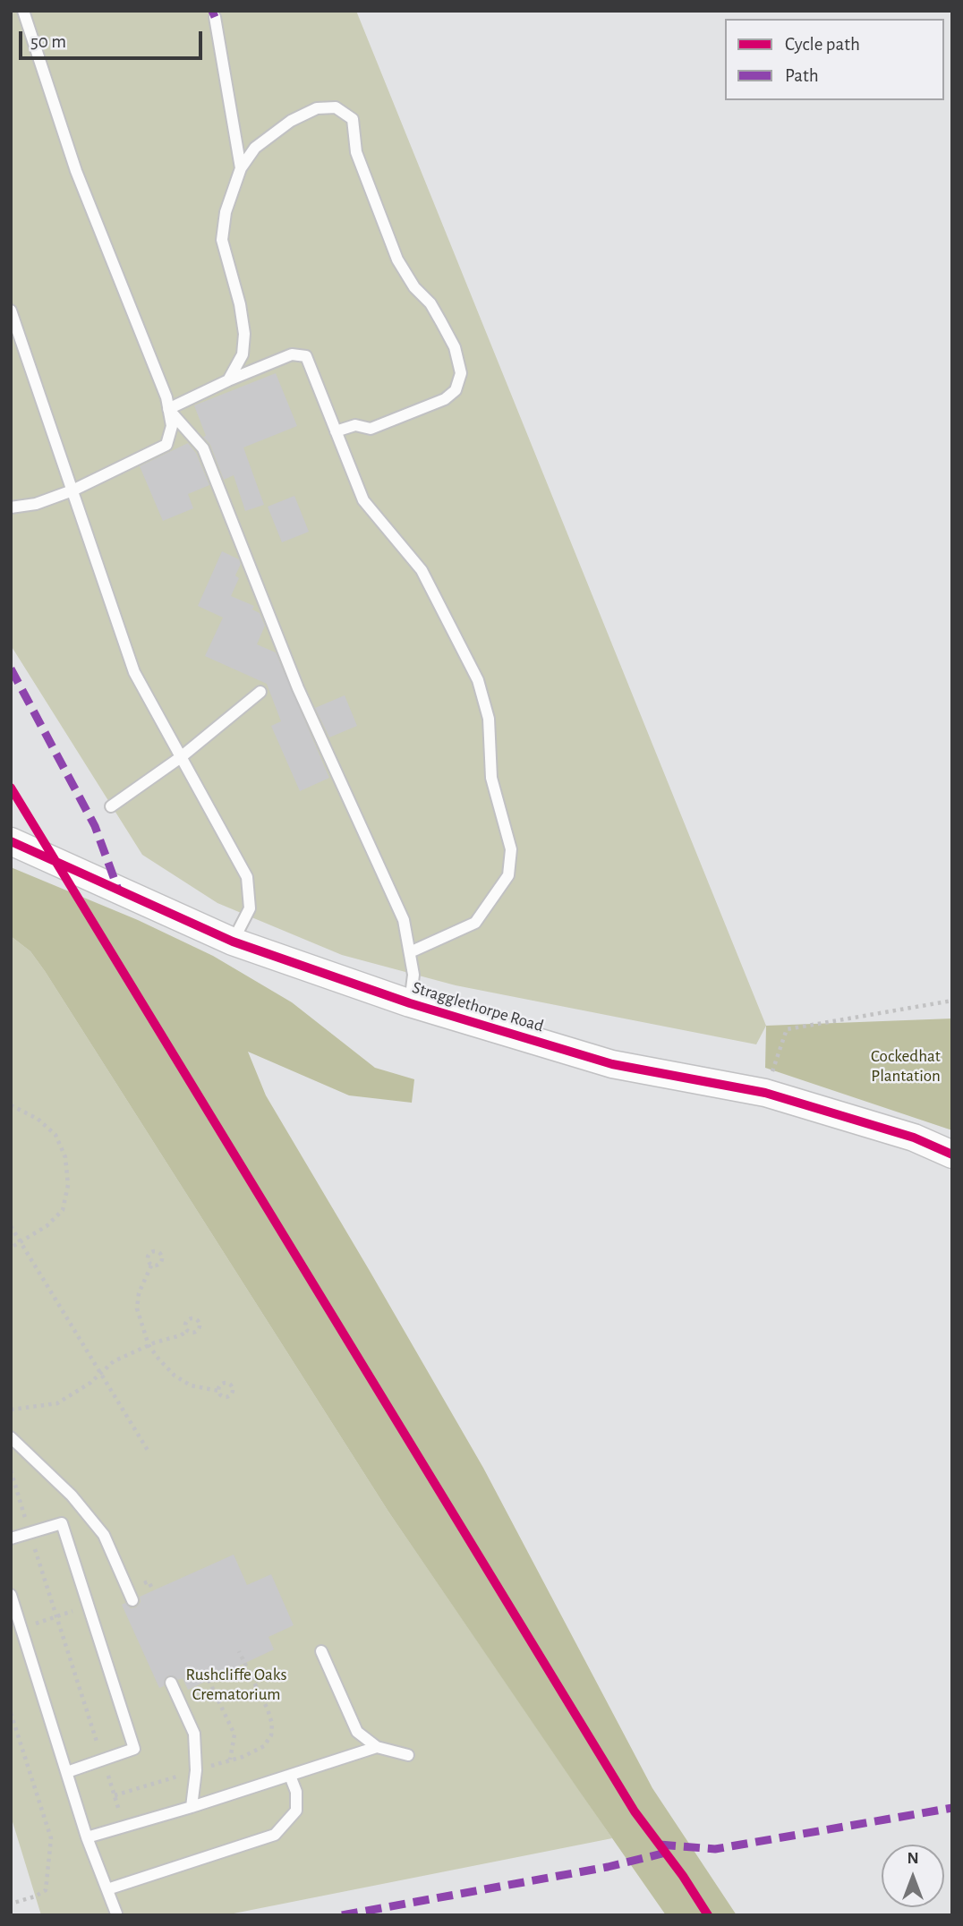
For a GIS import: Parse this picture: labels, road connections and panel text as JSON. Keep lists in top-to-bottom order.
{
  "streets": {
    "street": ["Stragglethorpe Road"]
  },
  "parks": ["Cockedhat Plantation", "Rushcliffe Oaks Crematorium"],
  "legend": ["Cycle path", "Path"],
  "scale_bar": "50 m",
  "north": "top"
}
